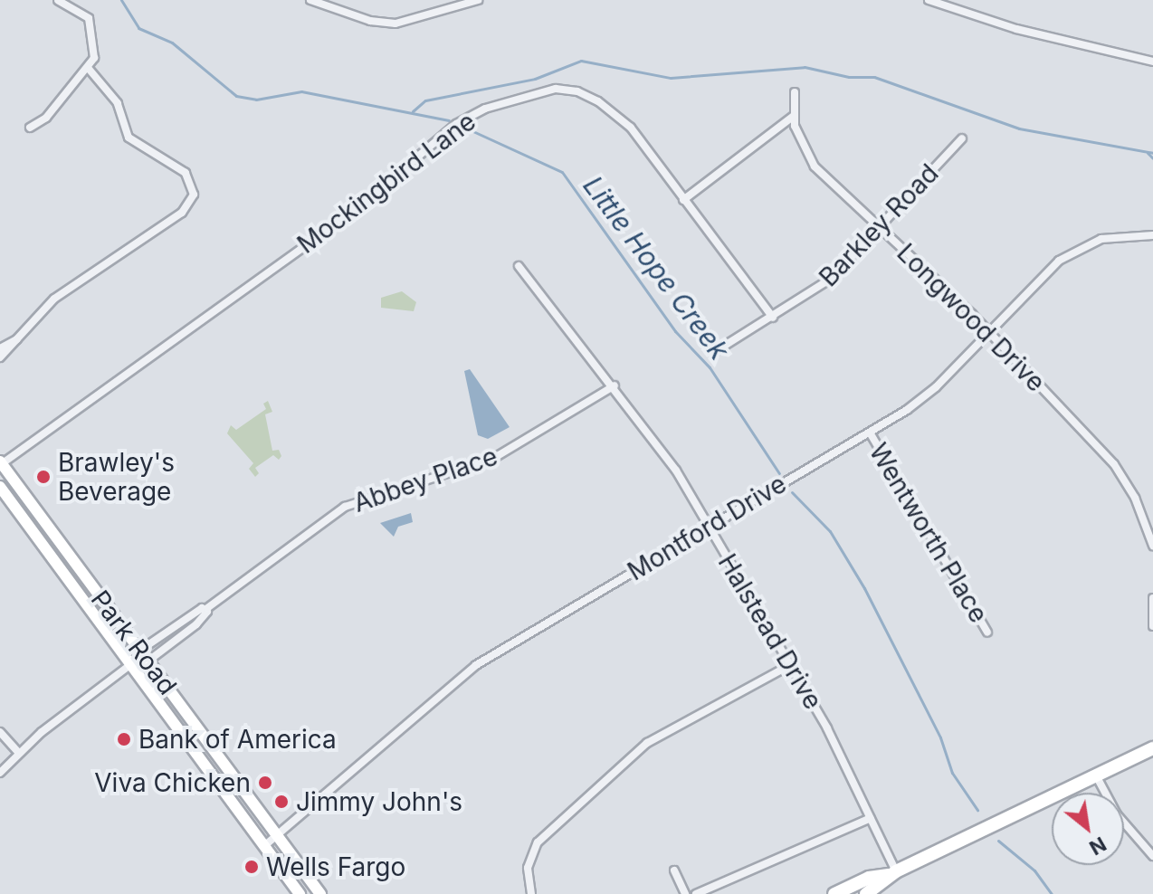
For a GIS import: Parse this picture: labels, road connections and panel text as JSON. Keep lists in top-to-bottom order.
{
  "streets": {
    "main road": ["Park Road"],
    "street": [
      "Mockingbird Lane",
      "Barkley Road",
      "Longwood Drive",
      "Abbey Place",
      "Montford Drive",
      "Wentworth Place",
      "Halstead Drive"
    ]
  },
  "crossings": [
    ["Mockingbird Lane", "Barkley Road"],
    ["Mockingbird Lane", "Park Road"],
    ["Barkley Road", "Longwood Drive"],
    ["Longwood Drive", "Montford Drive"],
    ["Abbey Place", "Halstead Drive"],
    ["Montford Drive", "Wentworth Place"],
    ["Montford Drive", "Halstead Drive"],
    ["Montford Drive", "Park Road"]
  ],
  "water": ["Little Hope Creek"],
  "places": [
    "Brawley's Beverage",
    "Bank of America",
    "Viva Chicken",
    "Jimmy John's",
    "Wells Fargo"
  ],
  "north": "bottom right"
}
